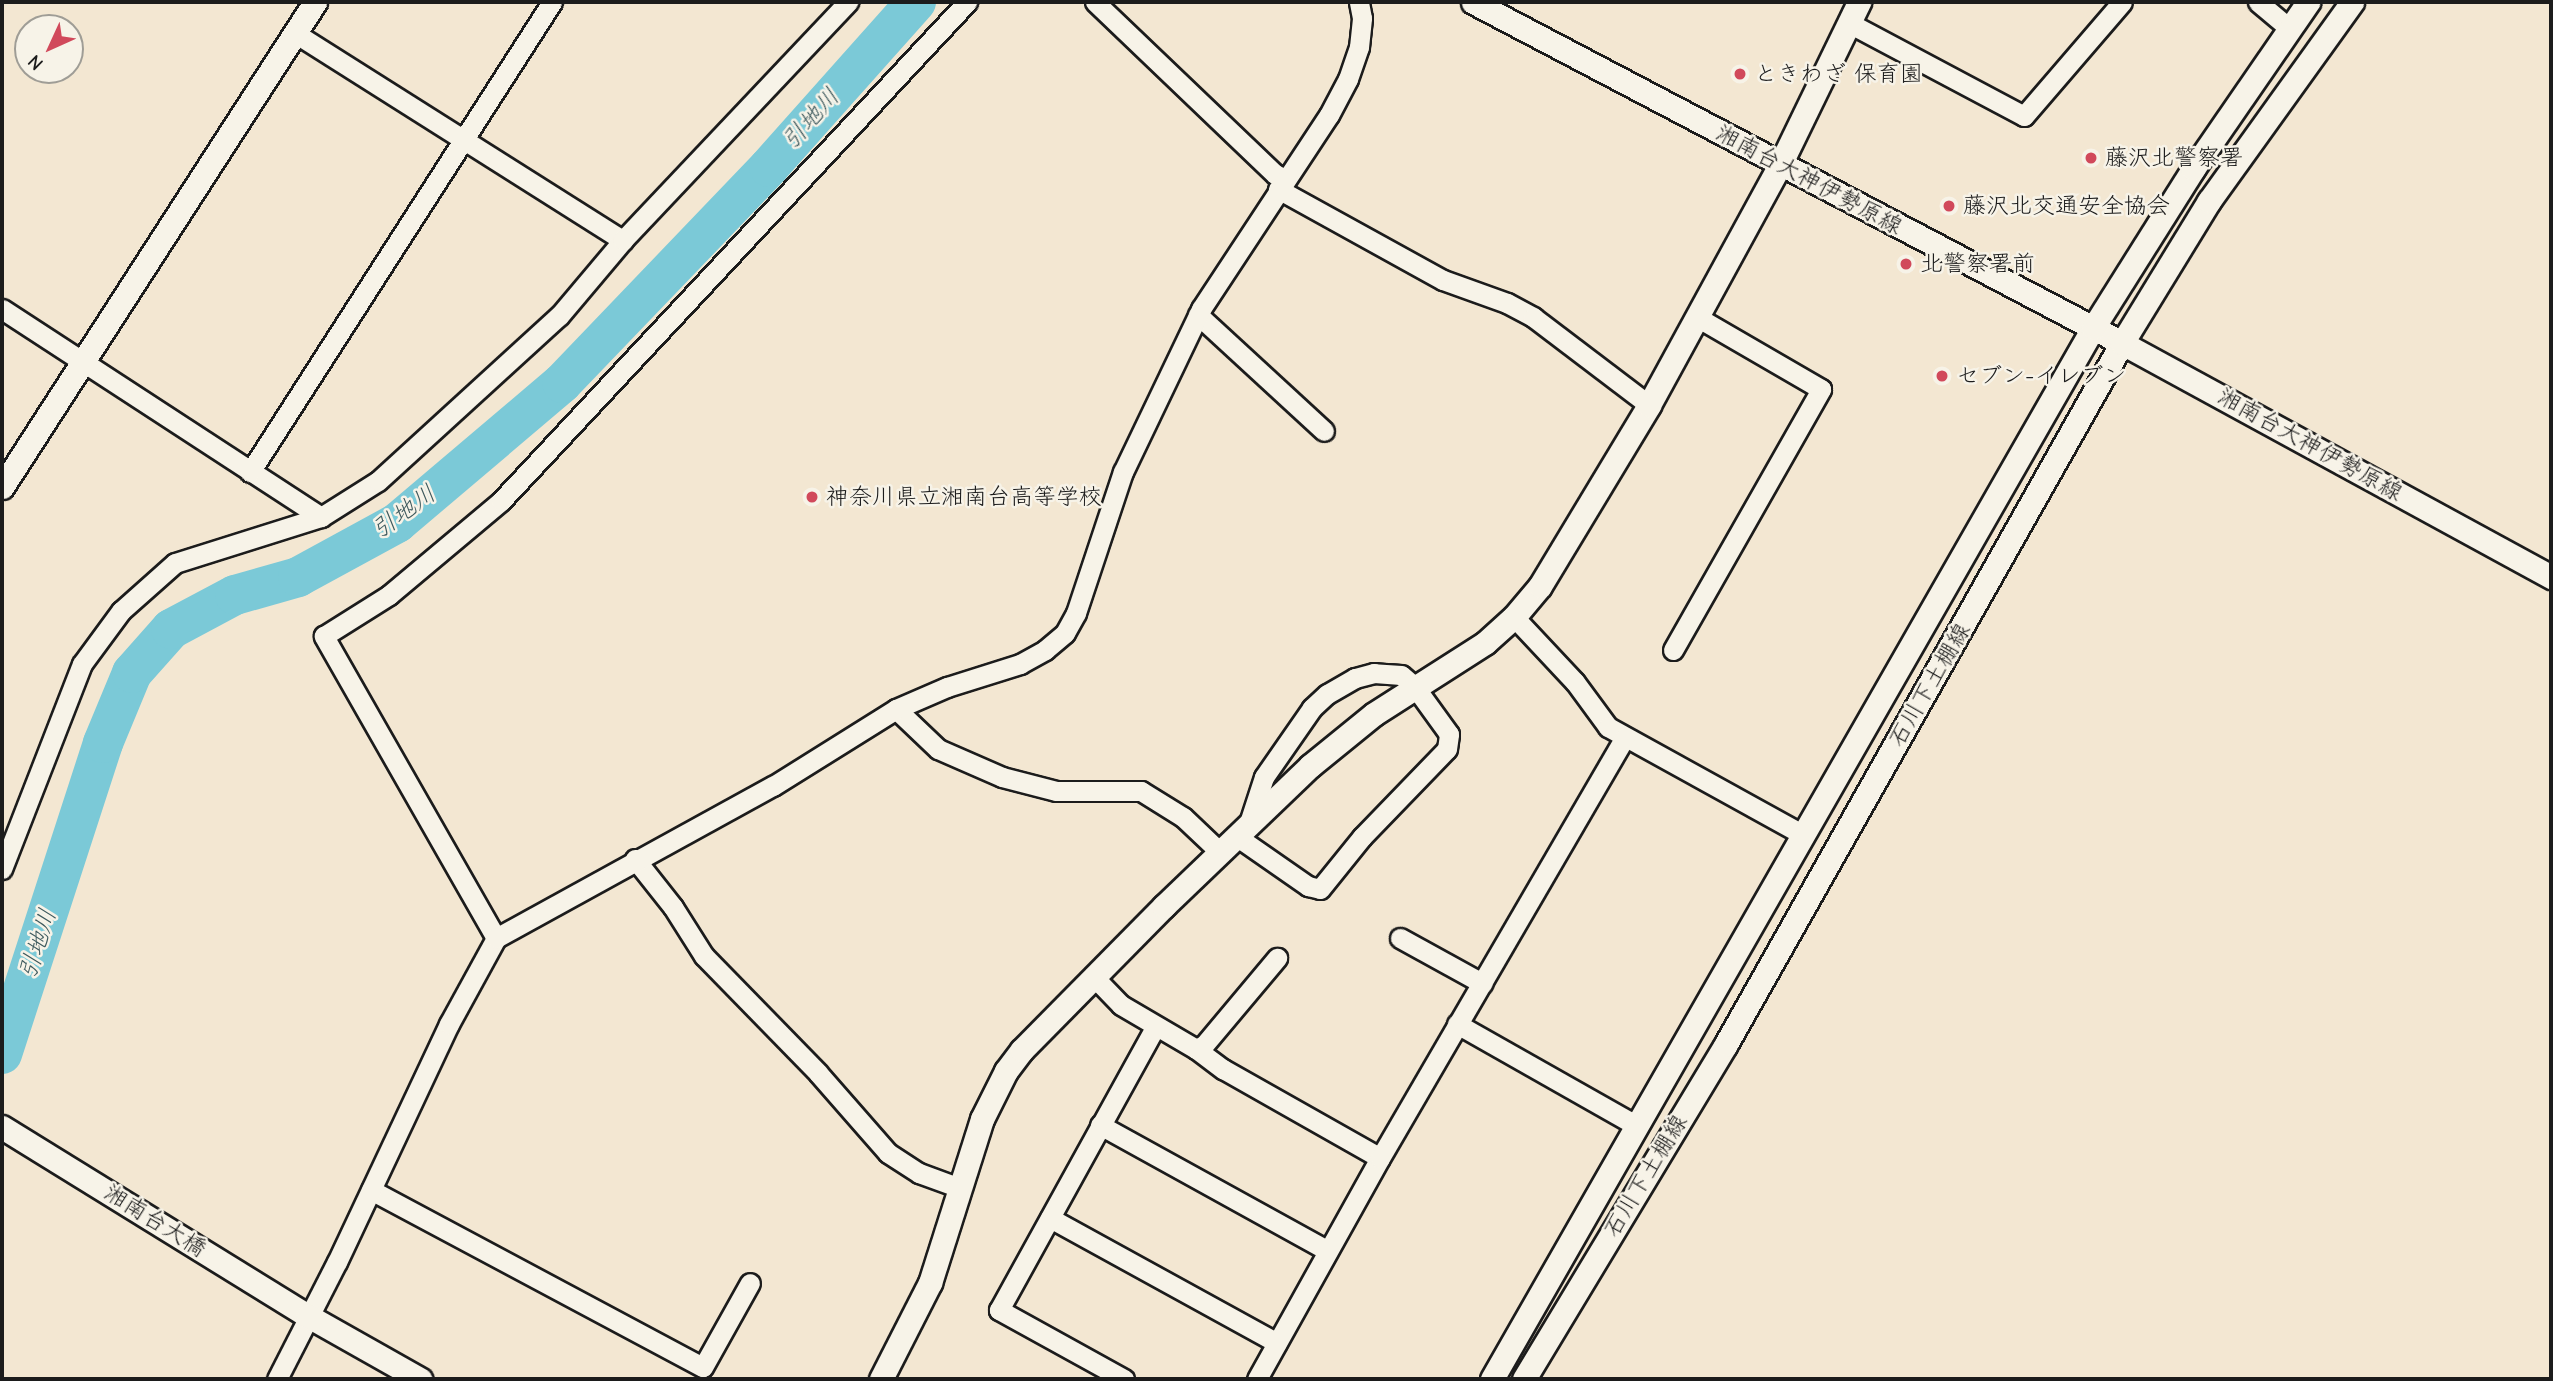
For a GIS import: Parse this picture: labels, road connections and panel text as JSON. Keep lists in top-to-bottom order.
{
  "streets": {
    "street": ["湘南台大神伊勢原線", "石川下土棚線", "湘南台大橋"]
  },
  "crossings": [
    ["湘南台大神伊勢原線", "石川下土棚線"]
  ],
  "water": ["引地川"],
  "places": [
    "ときわざ 保育園",
    "藤沢北警察署",
    "藤沢北交通安全協会",
    "北警察署前",
    "セブン-イレブン",
    "神奈川県立湘南台高等学校"
  ],
  "north": "bottom left"
}
